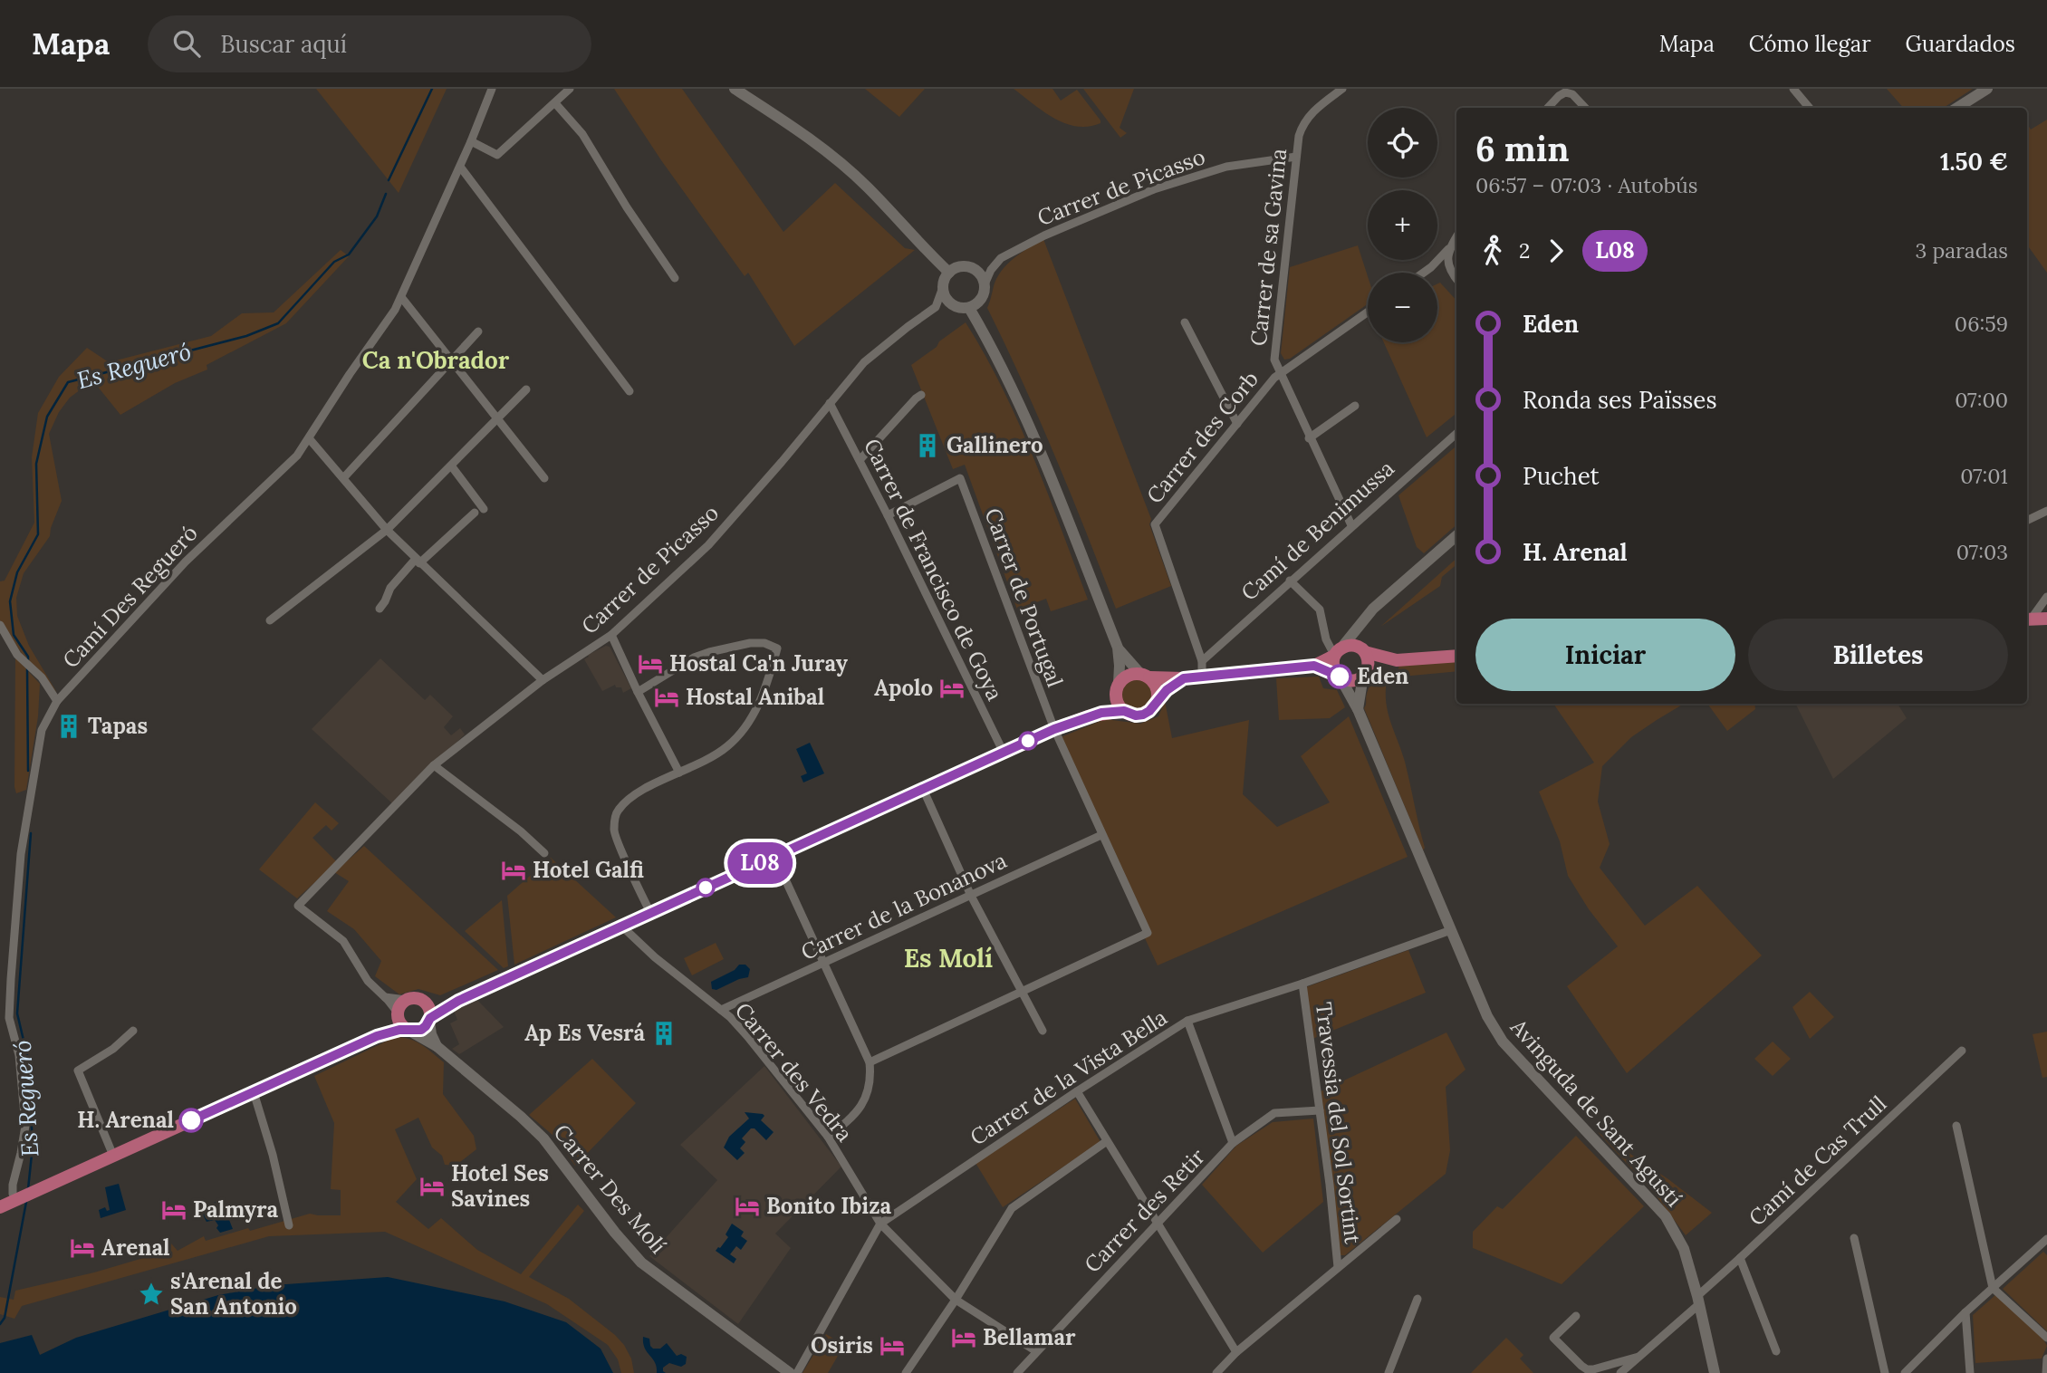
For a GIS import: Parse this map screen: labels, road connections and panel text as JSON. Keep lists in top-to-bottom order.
{
  "streets": {
    "street": [
      "Carrer de Picasso",
      "Carrer de sa Gavina",
      "Carrer des Corb",
      "Camí de Benimussa",
      "Carrer de Francisco de Goya",
      "Camí Des Regueró",
      "Carrer de Portugal",
      "Carrer de la Bonanova",
      "Carrer des Vedra",
      "Carrer de la Vista Bella",
      "Avinguda de Sant Agustí",
      "Travessia del Sol Sortint",
      "Camí de Cas Trull",
      "Carrer Des Molí",
      "Carrer des Retir"
    ]
  },
  "crossings": [
    ["Carrer de Picasso", "Carrer de sa Gavina"],
    ["Carrer de Picasso", "Carrer de Francisco de Goya"],
    ["Carrer de sa Gavina", "Carrer des Corb"],
    ["Carrer de sa Gavina", "Camí de Benimussa"],
    ["Carrer des Corb", "Camí de Benimussa"],
    ["Carrer de Francisco de Goya", "Carrer de Portugal"],
    ["Carrer de Portugal", "Carrer de la Bonanova"],
    ["Carrer de la Bonanova", "Carrer des Vedra"],
    ["Carrer des Vedra", "Carrer de la Vista Bella"],
    ["Carrer des Vedra", "Carrer des Retir"],
    ["Carrer de la Vista Bella", "Avinguda de Sant Agustí"],
    ["Carrer de la Vista Bella", "Travessia del Sol Sortint"],
    ["Avinguda de Sant Agustí", "Camí de Cas Trull"],
    ["Travessia del Sol Sortint", "Carrer des Retir"]
  ],
  "districts": ["Ca n'Obrador", "Es Molí"],
  "water": ["Es Regueró"],
  "places": {
    "building": ["Gallinero", "Tapas", "Ap Es Vesrá"],
    "hotel": [
      "Hostal Ca'n Juray",
      "Apolo",
      "Hostal Anibal",
      "Hotel Galfi",
      "Hotel Ses Savines",
      "Bonito Ibiza",
      "Palmyra",
      "Arenal",
      "Bellamar",
      "Osiris"
    ],
    "other": ["Eden", "H. Arenal"],
    "place": ["s'Arenal de San Antonio"]
  },
  "lines": ["bus line L08"],
  "page": {
    "header": "Mapa",
    "search": "Buscar aquí",
    "nav": ["Mapa", "Cómo llegar", "Guardados"],
    "on_map": "L08",
    "map_buttons": ["+", "−"],
    "heading": ["6 min", "06:57 – 07:03 · Autobús", "1.50 €"],
    "legs": ["2", "L08", "3 paradas"],
    "list": [
      {
        "name": "Eden",
        "value": "06:59"
      },
      {
        "name": "Ronda ses Païsses",
        "value": "07:00"
      },
      {
        "name": "Puchet",
        "value": "07:01"
      },
      {
        "name": "H. Arenal",
        "value": "07:03"
      }
    ],
    "buttons": ["Iniciar", "Billetes"]
  }
}
